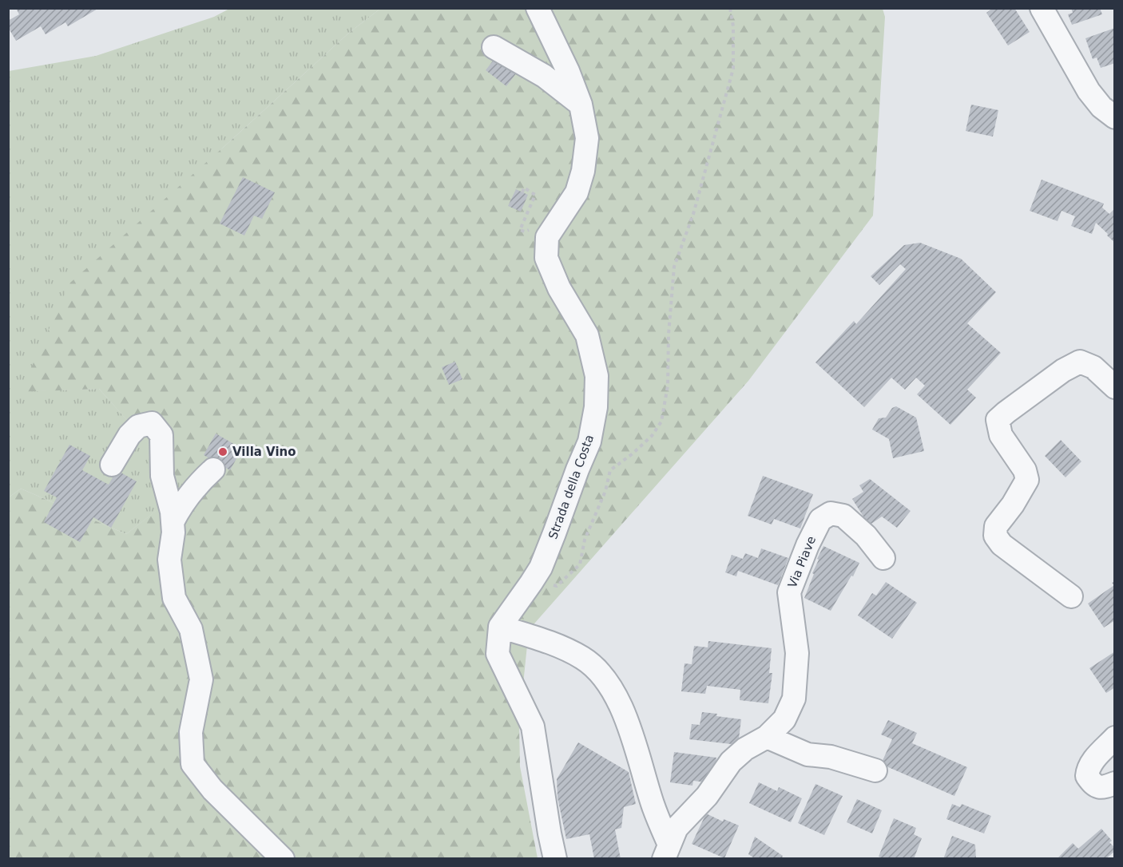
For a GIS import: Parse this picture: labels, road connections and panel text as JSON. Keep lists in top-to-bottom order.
{
  "streets": {
    "street": ["Strada della Costa", "Via Piave"]
  },
  "places": ["Villa Vino"]
}
